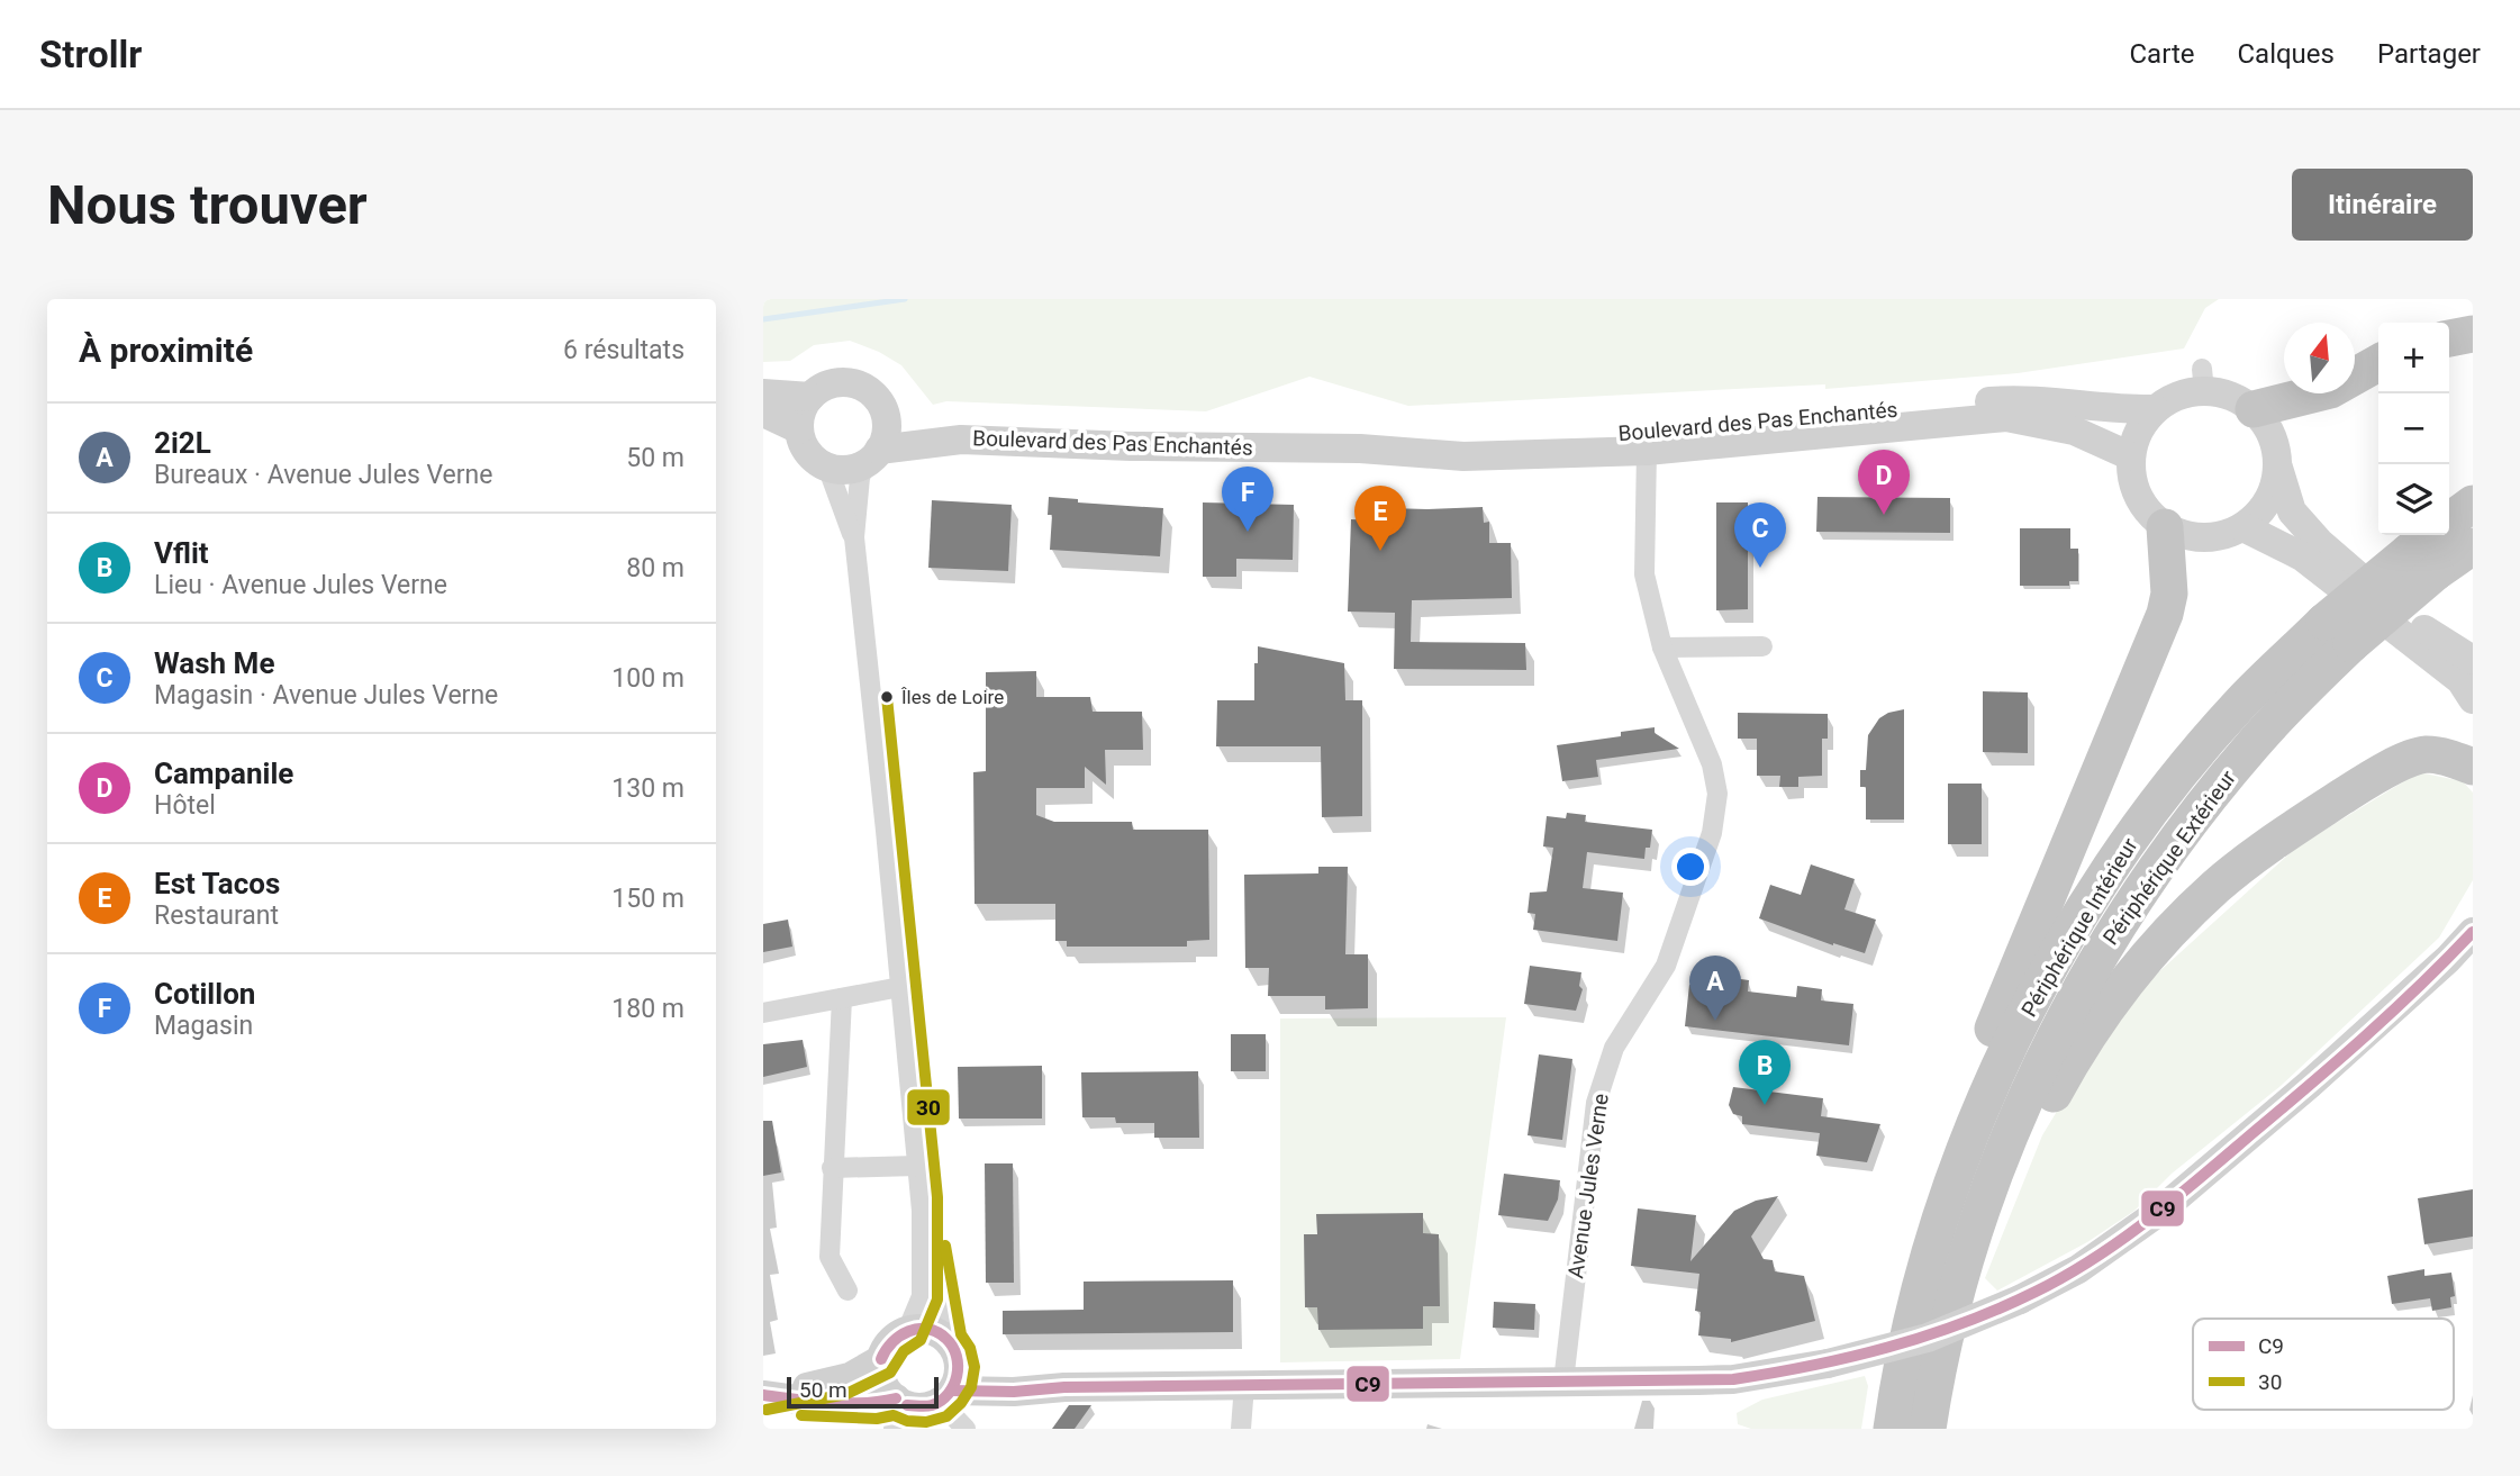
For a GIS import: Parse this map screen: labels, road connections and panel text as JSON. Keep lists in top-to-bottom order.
{
  "streets": {
    "highway": ["Périphérique Extérieur", "Périphérique Intérieur"],
    "main road": ["Boulevard des Pas Enchantés"],
    "street": ["Avenue Jules Verne"]
  },
  "crossings": [
    ["Boulevard des Pas Enchantés", "Avenue Jules Verne"],
    ["Périphérique Extérieur", "Périphérique Intérieur"]
  ],
  "places": ["Îles de Loire"],
  "lines": ["transit line 30", "transit line C9"],
  "legend": ["C9", "30"],
  "scale_bar": "50 m",
  "north": "top",
  "page": {
    "header": "Strollr",
    "nav": ["Carte", "Calques", "Partager"],
    "buttons": "Itinéraire",
    "title": "Nous trouver",
    "heading": ["À proximité", "6 résultats"],
    "map_buttons": ["+", "−"],
    "list": [
      {
        "mark": "A",
        "name": "2i2L",
        "note": "Bureaux · Avenue Jules Verne",
        "value": "50 m"
      },
      {
        "mark": "B",
        "name": "Vflit",
        "note": "Lieu · Avenue Jules Verne",
        "value": "80 m"
      },
      {
        "mark": "C",
        "name": "Wash Me",
        "note": "Magasin · Avenue Jules Verne",
        "value": "100 m"
      },
      {
        "mark": "D",
        "name": "Campanile",
        "note": "Hôtel",
        "value": "130 m"
      },
      {
        "mark": "E",
        "name": "Est Tacos",
        "note": "Restaurant",
        "value": "150 m"
      },
      {
        "mark": "F",
        "name": "Cotillon",
        "note": "Magasin",
        "value": "180 m"
      }
    ],
    "pins": [
      "D",
      "F",
      "E",
      "C",
      "A",
      "B"
    ],
    "scale": "50 m"
  }
}
